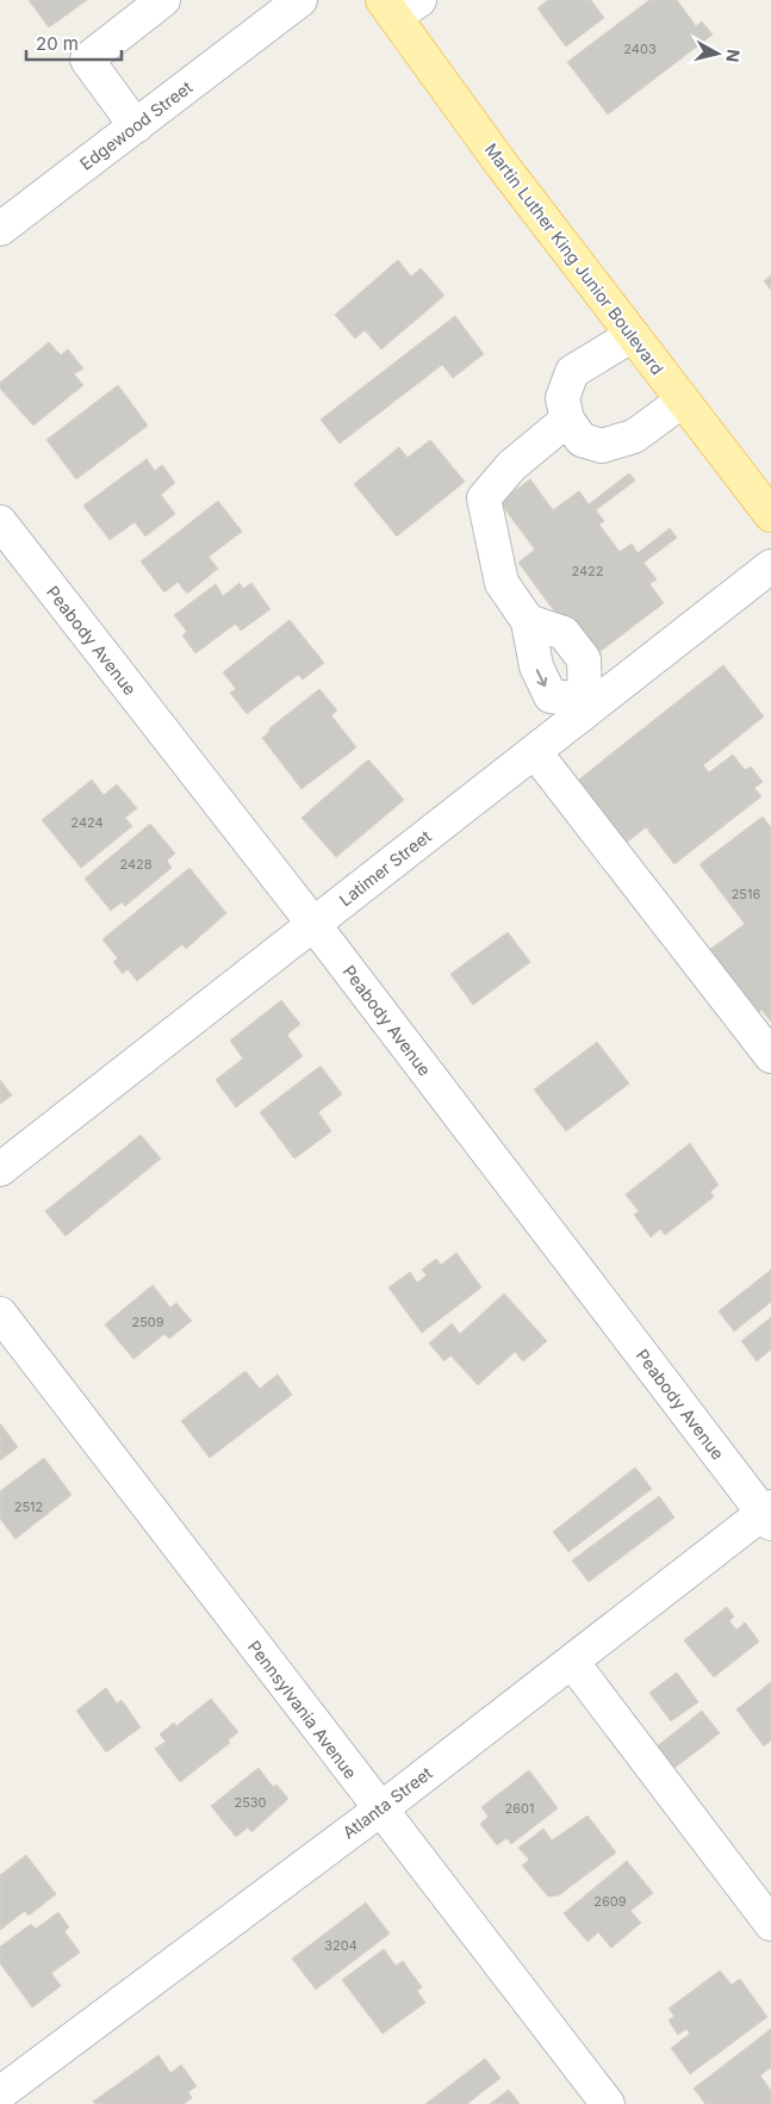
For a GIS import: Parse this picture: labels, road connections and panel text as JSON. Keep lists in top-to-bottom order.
{
  "streets": {
    "main road": ["Martin Luther King Junior Boulevard"],
    "street": [
      "Edgewood Street",
      "Peabody Avenue",
      "Latimer Street",
      "Pennsylvania Avenue",
      "Atlanta Street"
    ]
  },
  "crossings": [
    ["Peabody Avenue", "Latimer Street"],
    ["Peabody Avenue", "Atlanta Street"],
    ["Pennsylvania Avenue", "Atlanta Street"]
  ],
  "house_numbers": [
    "2403",
    "2422",
    "2424",
    "2428",
    "2516",
    "2509",
    "2512",
    "2530",
    "2601",
    "2609",
    "3204"
  ],
  "scale_bar": "20 m",
  "north": "right"
}
